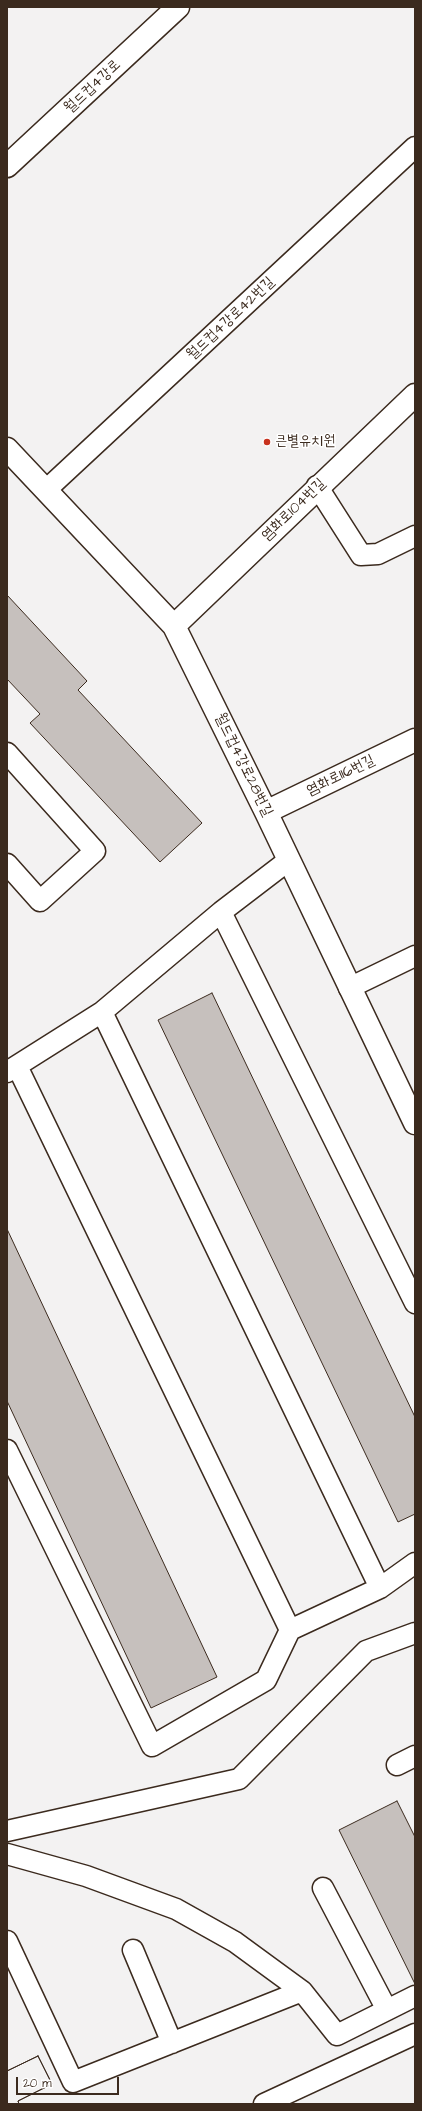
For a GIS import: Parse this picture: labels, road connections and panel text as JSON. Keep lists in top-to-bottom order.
{
  "streets": {
    "street": [
      "월드컵4강로",
      "염화로104번길",
      "월드컵4강로28번길",
      "염화로116번길"
    ],
    "lane": ["월드컵4강로42번길"]
  },
  "crossings": [
    ["월드컵4강로42번길", "월드컵4강로28번길"],
    ["염화로104번길", "월드컵4강로28번길"],
    ["월드컵4강로28번길", "염화로116번길"]
  ],
  "places": ["큰별유치원"],
  "scale_bar": "20 m"
}
